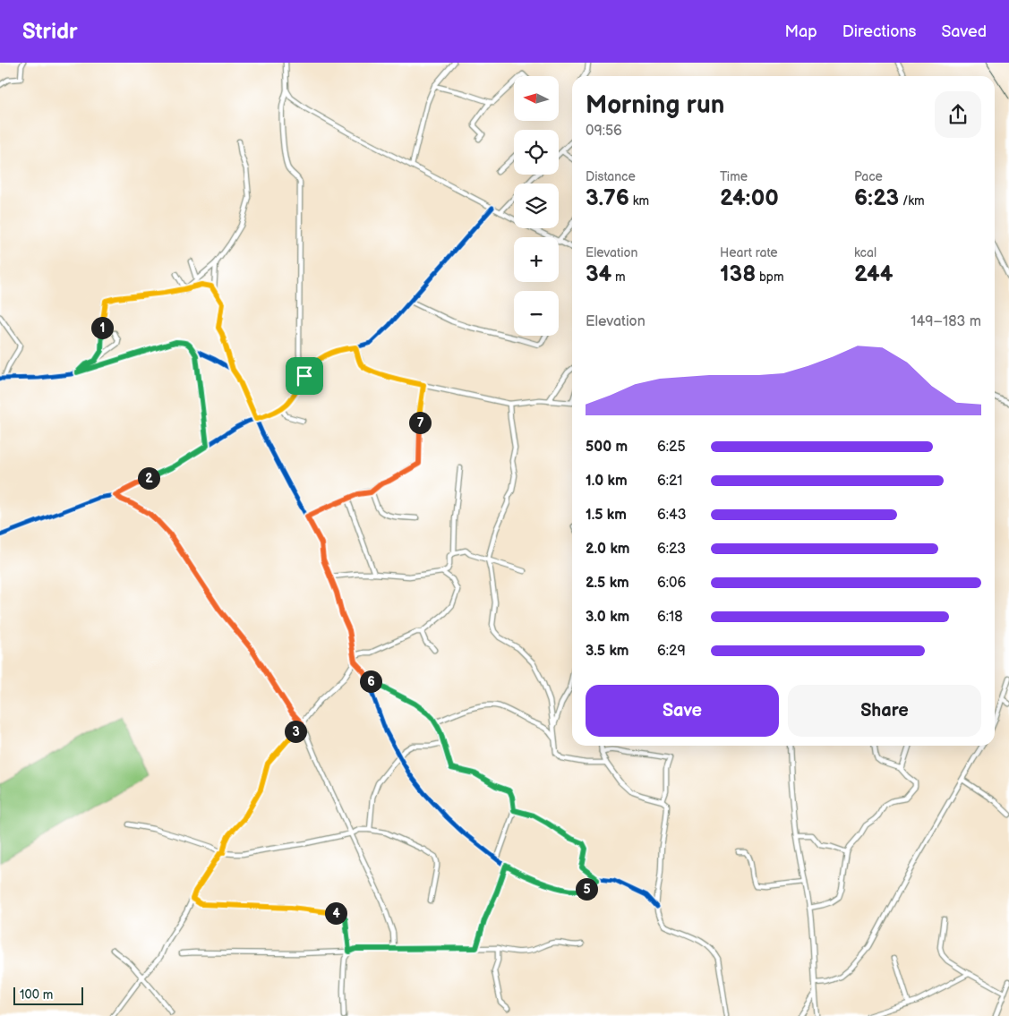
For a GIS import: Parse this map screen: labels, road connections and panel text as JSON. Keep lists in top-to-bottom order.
{
  "scale_bar": "100 m",
  "north": "left",
  "page": {
    "header": "Stridr",
    "nav": ["Map", "Directions", "Saved"],
    "map_buttons": ["+", "−"],
    "heading": ["Morning run", "09:56"],
    "stats": [
      ["Distance", "3.76 km"],
      ["Time", "24:00"],
      ["Pace", "6:23 /km"],
      ["Elevation", "34 m"],
      ["Heart rate", "138 bpm"],
      ["kcal", "244"]
    ],
    "chart": ["Elevation", "149–183 m"],
    "pins": [
      "1",
      "7",
      "2",
      "6",
      "3",
      "5",
      "4"
    ],
    "list": [
      {
        "name": "500 m",
        "note": "6:25"
      },
      {
        "name": "1.0 km",
        "note": "6:21"
      },
      {
        "name": "1.5 km",
        "note": "6:43"
      },
      {
        "name": "2.0 km",
        "note": "6:23"
      },
      {
        "name": "2.5 km",
        "note": "6:06"
      },
      {
        "name": "3.0 km",
        "note": "6:18"
      },
      {
        "name": "3.5 km",
        "note": "6:29"
      }
    ],
    "buttons": ["Save", "Share"],
    "scale": "100 m"
  }
}
